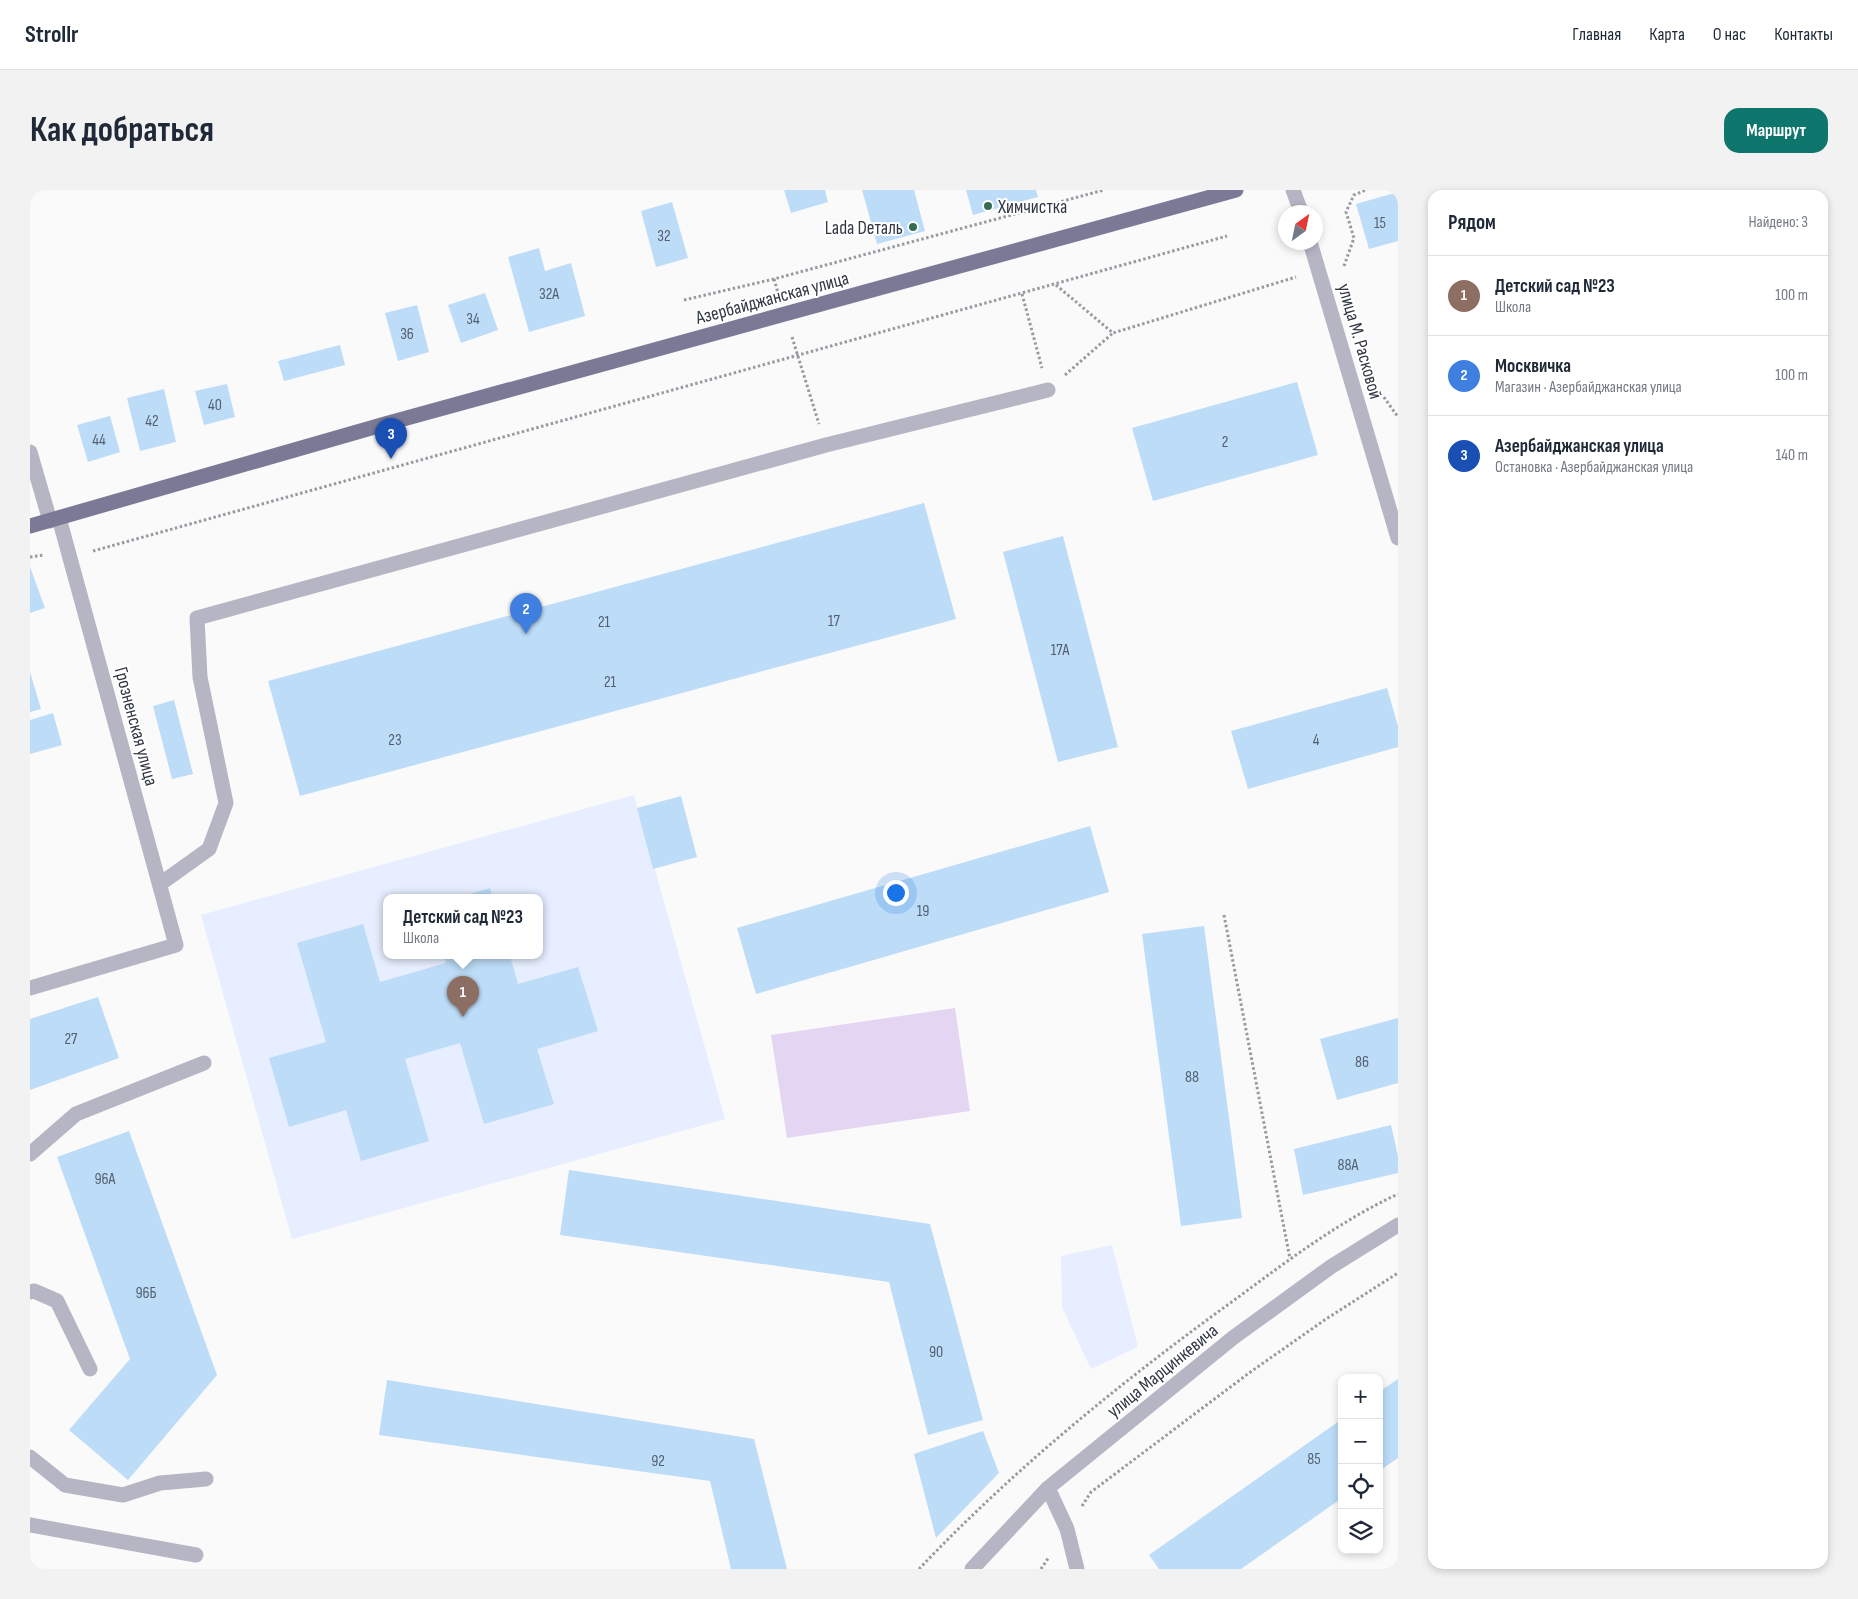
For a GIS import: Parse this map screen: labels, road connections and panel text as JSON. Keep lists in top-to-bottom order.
{
  "streets": {
    "main road": ["Азербайджанская улица"],
    "street": ["улица М. Расковой", "Грозненская улица", "улица Марцинкевича"]
  },
  "crossings": [
    ["Азербайджанская улица", "Грозненская улица"]
  ],
  "places": ["Химчистка", "Lada Dеталь"],
  "house_numbers": [
    "15",
    "32",
    "32А",
    "34",
    "36",
    "40",
    "42",
    "44",
    "2",
    "17",
    "21",
    "17А",
    "21",
    "23",
    "4",
    "19",
    "27",
    "86",
    "88",
    "88А",
    "96А",
    "96Б",
    "90",
    "85",
    "92"
  ],
  "north": "top right",
  "page": {
    "header": "Strollr",
    "nav": [
      "Главная",
      "Карта",
      "О нас",
      "Контакты"
    ],
    "buttons": "Маршрут",
    "title": "Как добраться",
    "heading": ["Рядом", "Найдено: 3"],
    "list": [
      {
        "mark": "1",
        "name": "Детский сад №23",
        "note": "Школа",
        "value": "100 m"
      },
      {
        "mark": "2",
        "name": "Москвичка",
        "note": "Магазин · Азербайджанская улица",
        "value": "100 m"
      },
      {
        "mark": "3",
        "name": "Азербайджанская улица",
        "note": "Остановка · Азербайджанская улица",
        "value": "140 m"
      }
    ],
    "pins": ["3", "2", "1"],
    "popup": ["Детский сад №23", "Школа"],
    "map_buttons": ["+", "−"]
  }
}
